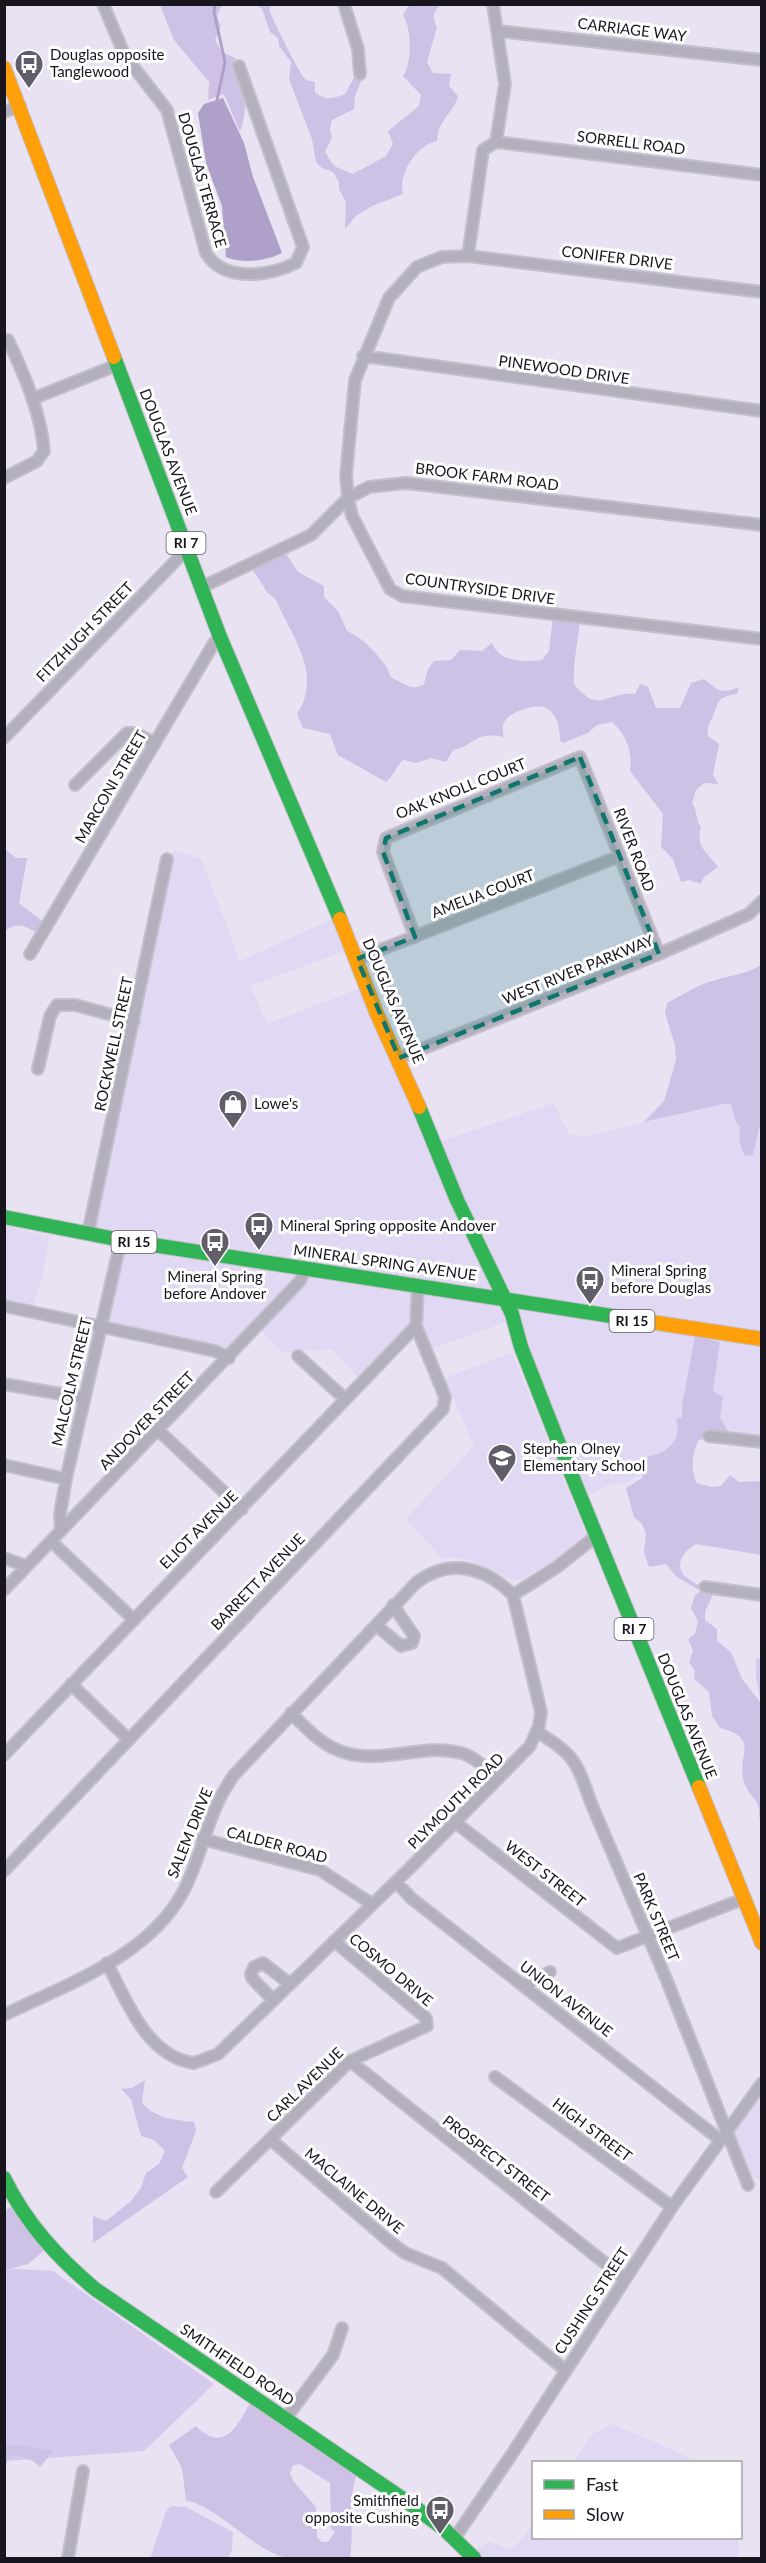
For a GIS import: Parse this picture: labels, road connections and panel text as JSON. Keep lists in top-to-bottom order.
{
  "streets": {
    "main road": [
      "DOUGLAS AVENUE",
      "RI 7",
      "RI 15",
      "MINERAL SPRING AVENUE",
      "SMITHFIELD ROAD"
    ],
    "street": [
      "CARRIAGE WAY",
      "SORRELL ROAD",
      "DOUGLAS TERRACE",
      "CONIFER DRIVE",
      "PINEWOOD DRIVE",
      "BROOK FARM ROAD",
      "COUNTRYSIDE DRIVE",
      "FITZHUGH STREET",
      "MARCONI STREET",
      "OAK KNOLL COURT",
      "RIVER ROAD",
      "AMELIA COURT",
      "WEST RIVER PARKWAY",
      "ROCKWELL STREET",
      "MALCOLM STREET",
      "ANDOVER STREET",
      "ELIOT AVENUE",
      "BARRETT AVENUE",
      "PLYMOUTH ROAD",
      "SALEM DRIVE",
      "CALDER ROAD",
      "WEST STREET",
      "PARK STREET",
      "COSMO DRIVE",
      "UNION AVENUE",
      "CARL AVENUE",
      "HIGH STREET",
      "PROSPECT STREET",
      "MACLAINE DRIVE",
      "CUSHING STREET"
    ]
  },
  "crossings": [
    ["CONIFER DRIVE", "COUNTRYSIDE DRIVE"],
    ["PINEWOOD DRIVE", "COUNTRYSIDE DRIVE"],
    ["DOUGLAS AVENUE", "BROOK FARM ROAD"],
    ["DOUGLAS AVENUE", "FITZHUGH STREET"],
    ["DOUGLAS AVENUE", "MARCONI STREET"],
    ["DOUGLAS AVENUE", "AMELIA COURT"],
    ["DOUGLAS AVENUE", "WEST RIVER PARKWAY"],
    ["DOUGLAS AVENUE", "MINERAL SPRING AVENUE"],
    ["BROOK FARM ROAD", "COUNTRYSIDE DRIVE"],
    ["OAK KNOLL COURT", "RIVER ROAD"],
    ["OAK KNOLL COURT", "AMELIA COURT"],
    ["RIVER ROAD", "AMELIA COURT"],
    ["RIVER ROAD", "WEST RIVER PARKWAY"],
    ["ROCKWELL STREET", "MINERAL SPRING AVENUE"],
    ["MINERAL SPRING AVENUE", "MALCOLM STREET"],
    ["MINERAL SPRING AVENUE", "ANDOVER STREET"],
    ["MINERAL SPRING AVENUE", "BARRETT AVENUE"],
    ["MALCOLM STREET", "ANDOVER STREET"],
    ["ELIOT AVENUE", "BARRETT AVENUE"],
    ["PLYMOUTH ROAD", "SALEM DRIVE"],
    ["PLYMOUTH ROAD", "CALDER ROAD"],
    ["PLYMOUTH ROAD", "WEST STREET"],
    ["PLYMOUTH ROAD", "PARK STREET"],
    ["PLYMOUTH ROAD", "COSMO DRIVE"],
    ["PLYMOUTH ROAD", "UNION AVENUE"],
    ["SALEM DRIVE", "CALDER ROAD"],
    ["WEST STREET", "PARK STREET"],
    ["PARK STREET", "CUSHING STREET"],
    ["COSMO DRIVE", "CARL AVENUE"],
    ["UNION AVENUE", "CUSHING STREET"],
    ["CARL AVENUE", "PROSPECT STREET"],
    ["CARL AVENUE", "MACLAINE DRIVE"],
    ["HIGH STREET", "CUSHING STREET"],
    ["PROSPECT STREET", "CUSHING STREET"],
    ["MACLAINE DRIVE", "CUSHING STREET"],
    ["CUSHING STREET", "SMITHFIELD ROAD"]
  ],
  "places": {
    "bus stop": [
      "Douglas opposite Tanglewood",
      "Mineral Spring opposite Andover",
      "Mineral Spring before Andover",
      "Mineral Spring before Douglas",
      "Smithfield opposite Cushing"
    ],
    "shop": ["Lowe's"],
    "school or university": ["Stephen Olney Elementary School"]
  },
  "legend": ["Fast", "Slow"]
}
